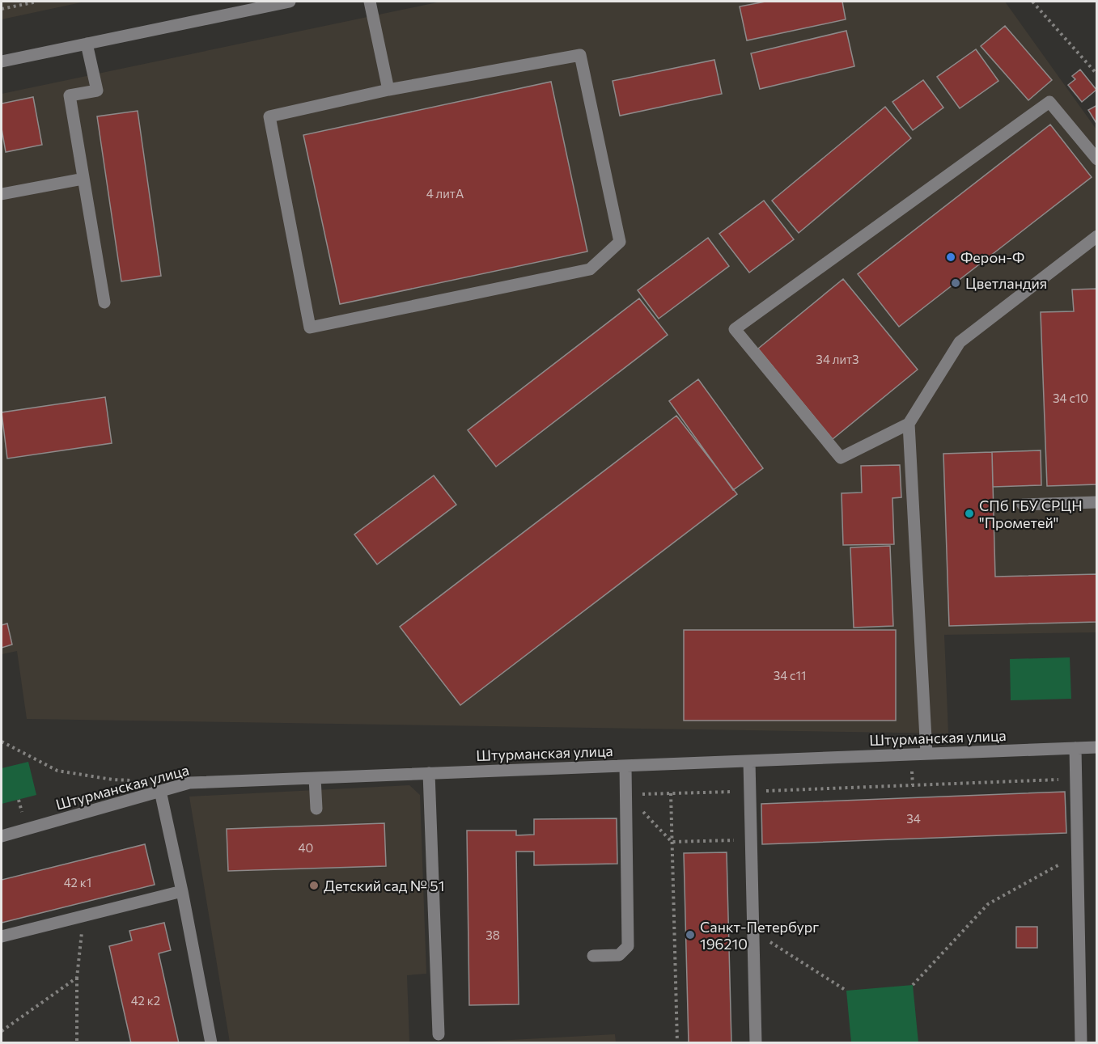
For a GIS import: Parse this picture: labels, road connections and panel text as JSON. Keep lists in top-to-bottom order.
{
  "streets": {
    "street": ["Штурманская улица"]
  },
  "places": [
    "Ферон-Ф",
    "Цветландия",
    "СПб ГБУ СРЦН \"Прометей\"",
    "Детский сад № 51",
    "Санкт-Петербург 196210"
  ],
  "house_numbers": [
    "4 литА",
    "34 лит3",
    "34 с10",
    "34 с11",
    "34",
    "40",
    "42 к1",
    "38",
    "42 к2"
  ]
}
